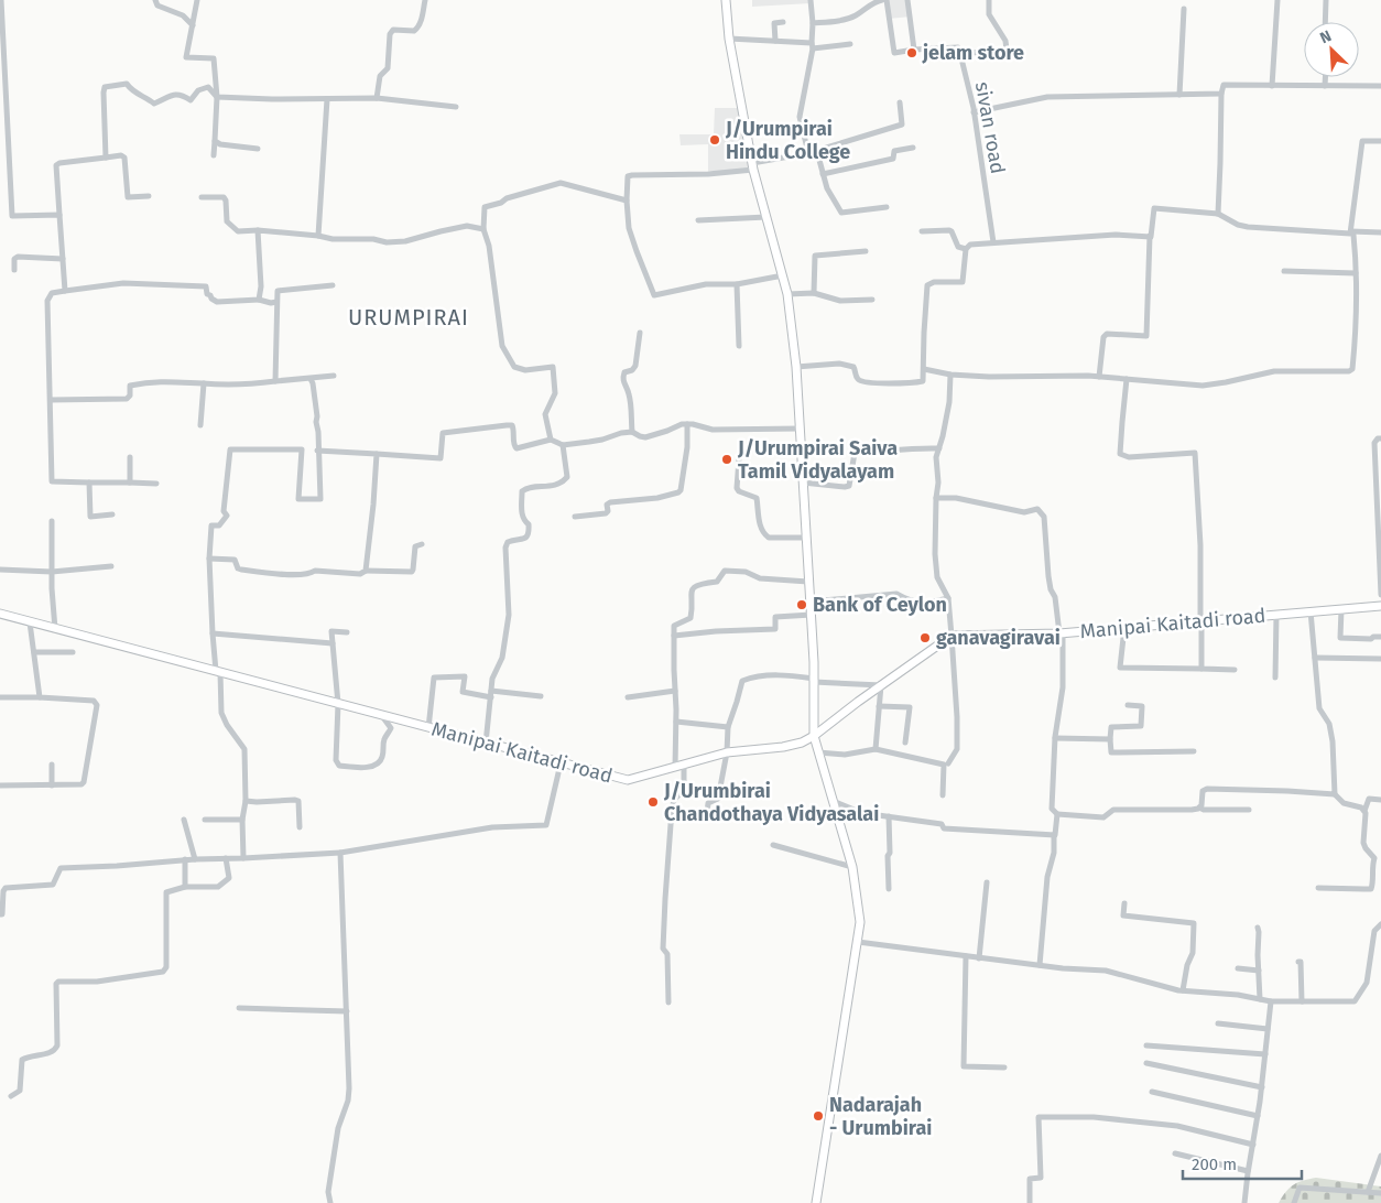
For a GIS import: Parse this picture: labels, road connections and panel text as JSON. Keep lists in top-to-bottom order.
{
  "streets": {
    "main road": ["Manipai Kaitadi road"],
    "street": ["sivan road"]
  },
  "districts": ["URUMPIRAI"],
  "places": [
    "jelam store",
    "J/Urumpirai Hindu College",
    "J/Urumpirai Saiva Tamil Vidyalayam",
    "Bank of Ceylon",
    "ganavagiravai",
    "J/Urumbirai Chandothaya Vidyasalai",
    "Nadarajah - Urumbirai"
  ],
  "scale_bar": "200 m",
  "north": "top left"
}
